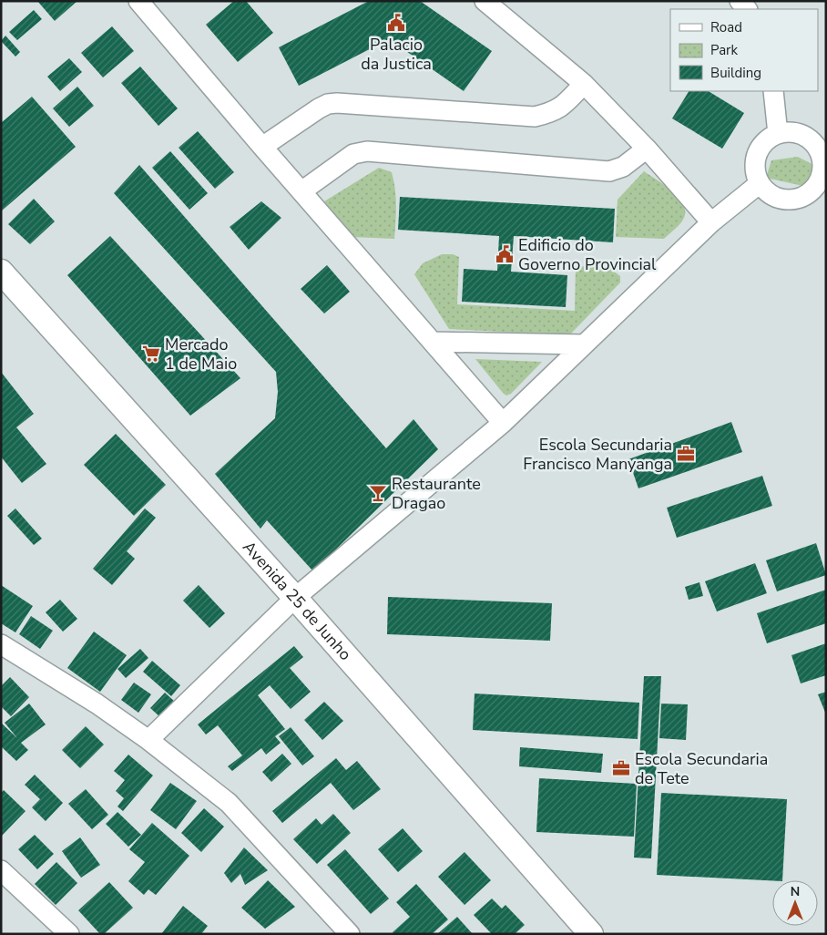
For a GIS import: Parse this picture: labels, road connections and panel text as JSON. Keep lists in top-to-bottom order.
{
  "streets": {
    "street": ["Avenida 25 de Junho"]
  },
  "places": {
    "public building": ["Palacio da Justica", "Edificio do Governo Provincial"],
    "supermarket": ["Mercado 1 de Maio"],
    "office": ["Escola Secundaria Francisco Manyanga", "Escola Secundaria de Tete"],
    "bar": ["Restaurante Dragao"]
  },
  "legend": ["Road", "Park", "Building"],
  "north": "top"
}
